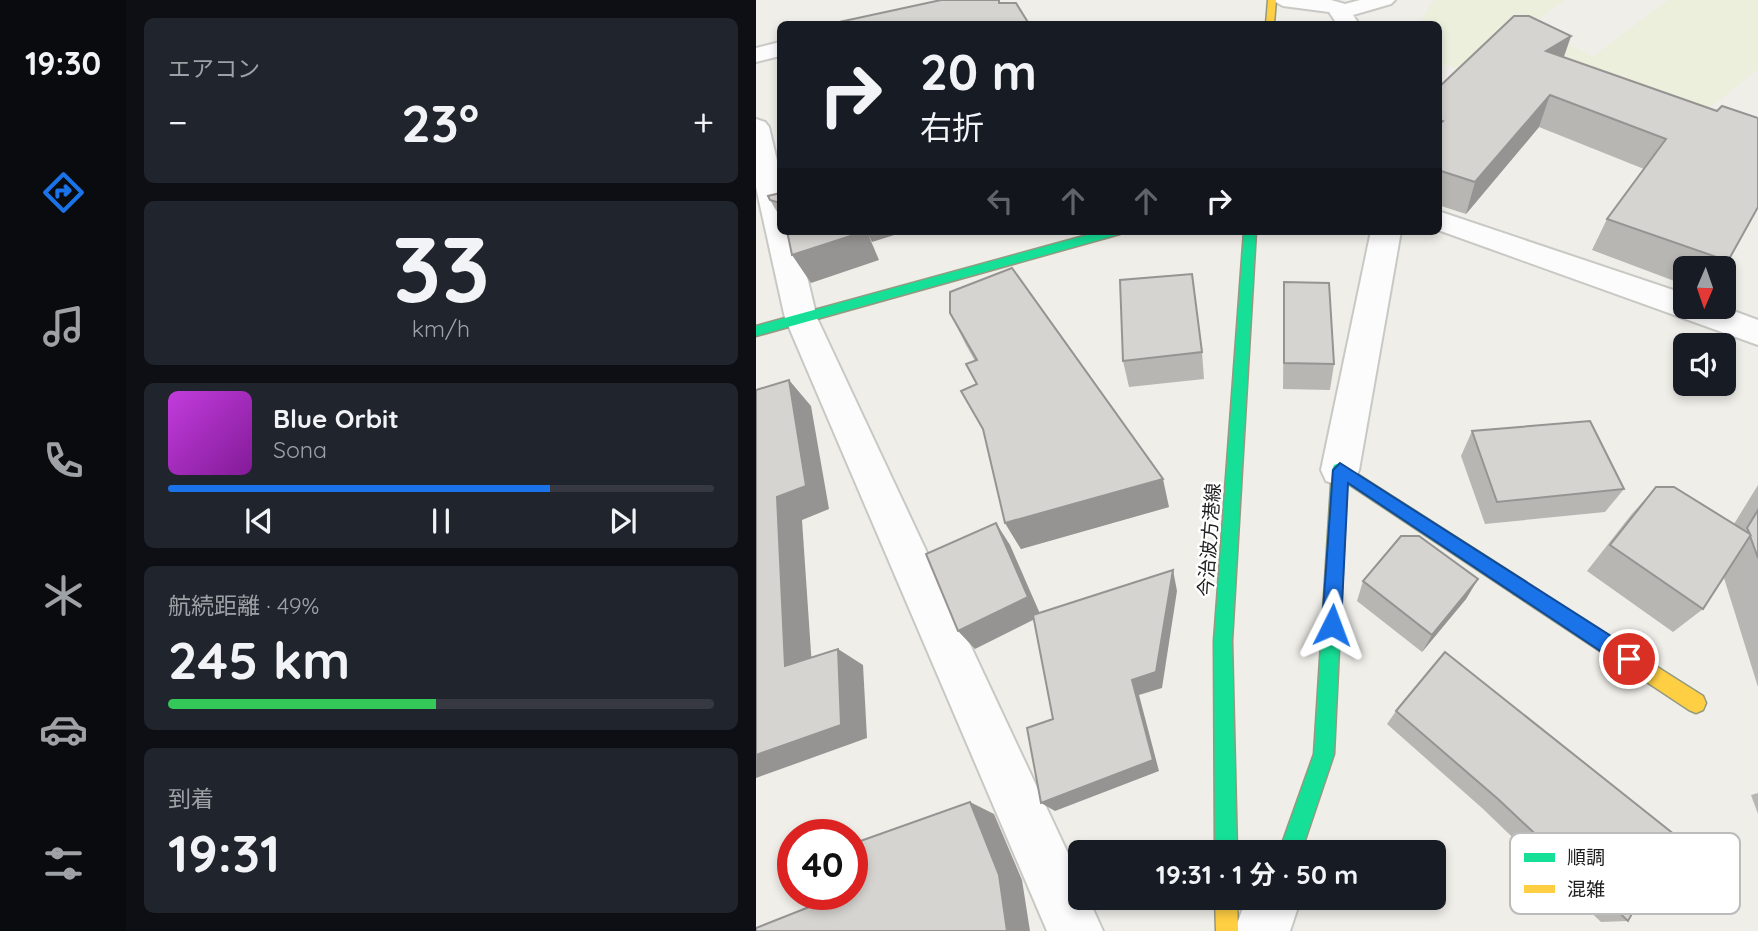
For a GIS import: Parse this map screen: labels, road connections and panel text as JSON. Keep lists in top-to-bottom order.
{
  "streets": {
    "street": ["今治波方港線"]
  },
  "legend": ["順調", "混雑"],
  "north": "bottom",
  "page": {
    "tabs": "19:30",
    "tile": [
      "エアコン",
      ["33", "km/h"],
      ["航続距離 · 49%", "245 km"],
      ["到着", "19:31"]
    ],
    "turn": ["20 m", "右折"],
    "heat": ["−", "23°", "+"],
    "song": ["Blue Orbit", "Sona"],
    "limit": "40",
    "trip": "19:31 · 1 分 · 50 m"
  }
}
